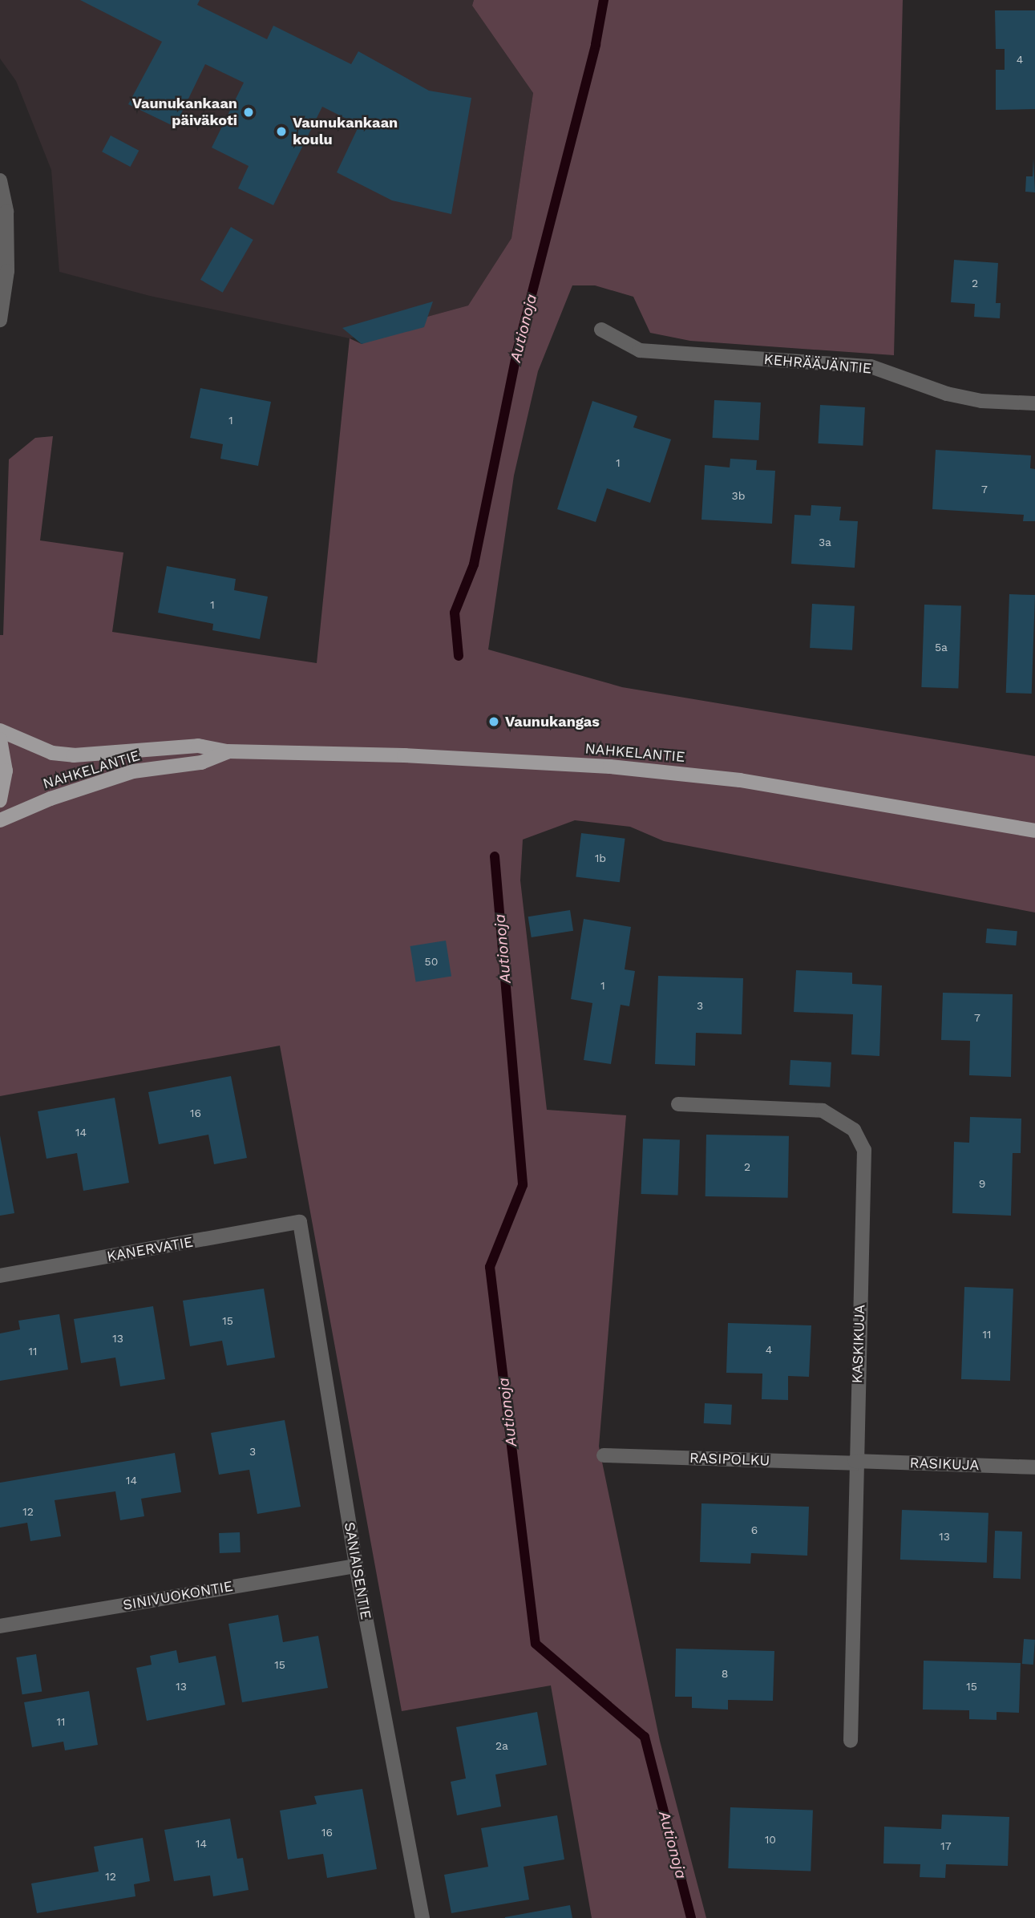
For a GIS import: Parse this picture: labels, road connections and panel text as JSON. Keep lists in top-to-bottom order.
{
  "streets": {
    "main road": ["NAHKELANTIE"],
    "street": [
      "KEHRÄÄJÄNTIE",
      "KANERVATIE",
      "KASKIKUJA",
      "RASIPOLKU",
      "RASIKUJA",
      "SANIAISENTIE",
      "SINIVUOKONTIE"
    ]
  },
  "crossings": [
    ["KANERVATIE", "SANIAISENTIE"],
    ["KASKIKUJA", "RASIPOLKU"],
    ["KASKIKUJA", "RASIKUJA"],
    ["RASIPOLKU", "RASIKUJA"],
    ["SANIAISENTIE", "SINIVUOKONTIE"]
  ],
  "water": ["Autionoja"],
  "places": ["Vaunukankaan päiväkoti", "Vaunukankaan koulu", "Vaunukangas"],
  "house_numbers": [
    "4",
    "2",
    "1",
    "1",
    "7",
    "3b",
    "3a",
    "1",
    "5a",
    "1b",
    "50",
    "1",
    "3",
    "7",
    "16",
    "14",
    "2",
    "9",
    "15",
    "11",
    "13",
    "4",
    "11",
    "3",
    "14",
    "12",
    "6",
    "13",
    "15",
    "8",
    "13",
    "15",
    "11",
    "2a",
    "16",
    "10",
    "14",
    "17",
    "12"
  ]
}
